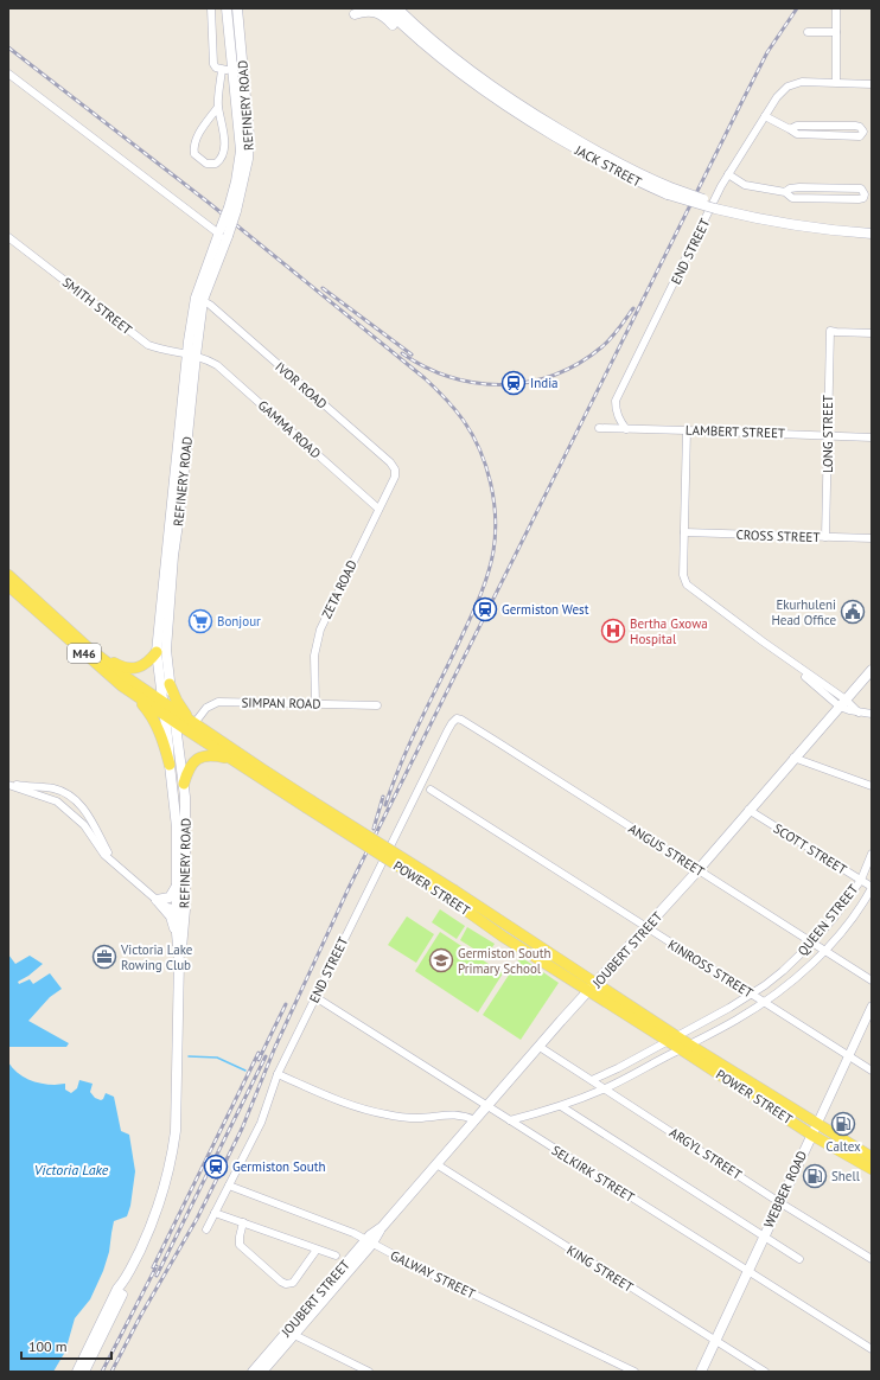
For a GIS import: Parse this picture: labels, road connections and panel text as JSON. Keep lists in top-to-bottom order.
{
  "streets": {
    "main road": [
      "REFINERY ROAD",
      "JACK STREET",
      "M46",
      "POWER STREET",
      "JOUBERT STREET",
      "WEBBER ROAD"
    ],
    "street": [
      "END STREET",
      "SMITH STREET",
      "IVOR ROAD",
      "GAMMA ROAD",
      "LAMBERT STREET",
      "LONG STREET",
      "CROSS STREET",
      "ZETA ROAD",
      "SIMPAN ROAD",
      "SCOTT STREET",
      "ANGUS STREET",
      "QUEEN STREET",
      "KINROSS STREET",
      "ARGYL STREET",
      "SELKIRK STREET",
      "KING STREET",
      "GALWAY STREET"
    ]
  },
  "crossings": [
    ["REFINERY ROAD", "SMITH STREET"],
    ["REFINERY ROAD", "IVOR ROAD"],
    ["REFINERY ROAD", "GAMMA ROAD"],
    ["REFINERY ROAD", "POWER STREET"],
    ["END STREET", "LAMBERT STREET"],
    ["END STREET", "ANGUS STREET"],
    ["END STREET", "SELKIRK STREET"],
    ["END STREET", "GALWAY STREET"],
    ["SMITH STREET", "GAMMA ROAD"],
    ["IVOR ROAD", "ZETA ROAD"],
    ["GAMMA ROAD", "ZETA ROAD"],
    ["LAMBERT STREET", "LONG STREET"],
    ["LONG STREET", "CROSS STREET"],
    ["ZETA ROAD", "SIMPAN ROAD"],
    ["SIMPAN ROAD", "POWER STREET"],
    ["SCOTT STREET", "QUEEN STREET"],
    ["SCOTT STREET", "JOUBERT STREET"],
    ["ANGUS STREET", "QUEEN STREET"],
    ["ANGUS STREET", "JOUBERT STREET"],
    ["POWER STREET", "QUEEN STREET"],
    ["POWER STREET", "JOUBERT STREET"],
    ["POWER STREET", "WEBBER ROAD"],
    ["QUEEN STREET", "KINROSS STREET"],
    ["QUEEN STREET", "ARGYL STREET"],
    ["QUEEN STREET", "SELKIRK STREET"],
    ["JOUBERT STREET", "KINROSS STREET"],
    ["JOUBERT STREET", "ARGYL STREET"],
    ["JOUBERT STREET", "SELKIRK STREET"],
    ["JOUBERT STREET", "KING STREET"],
    ["JOUBERT STREET", "GALWAY STREET"],
    ["KINROSS STREET", "WEBBER ROAD"],
    ["ARGYL STREET", "WEBBER ROAD"],
    ["SELKIRK STREET", "WEBBER ROAD"],
    ["WEBBER ROAD", "KING STREET"]
  ],
  "water": ["Victoria Lake"],
  "places": {
    "station": ["India", "Germiston West", "Germiston South"],
    "public building": ["Ekurhuleni Head Office"],
    "supermarket": ["Bonjour"],
    "hospital": ["Bertha Gxowa Hospital"],
    "office": ["Victoria Lake Rowing Club"],
    "school or university": ["Germiston South Primary School"],
    "fuel station": ["Caltex", "Shell"]
  },
  "scale_bar": "100 m"
}
